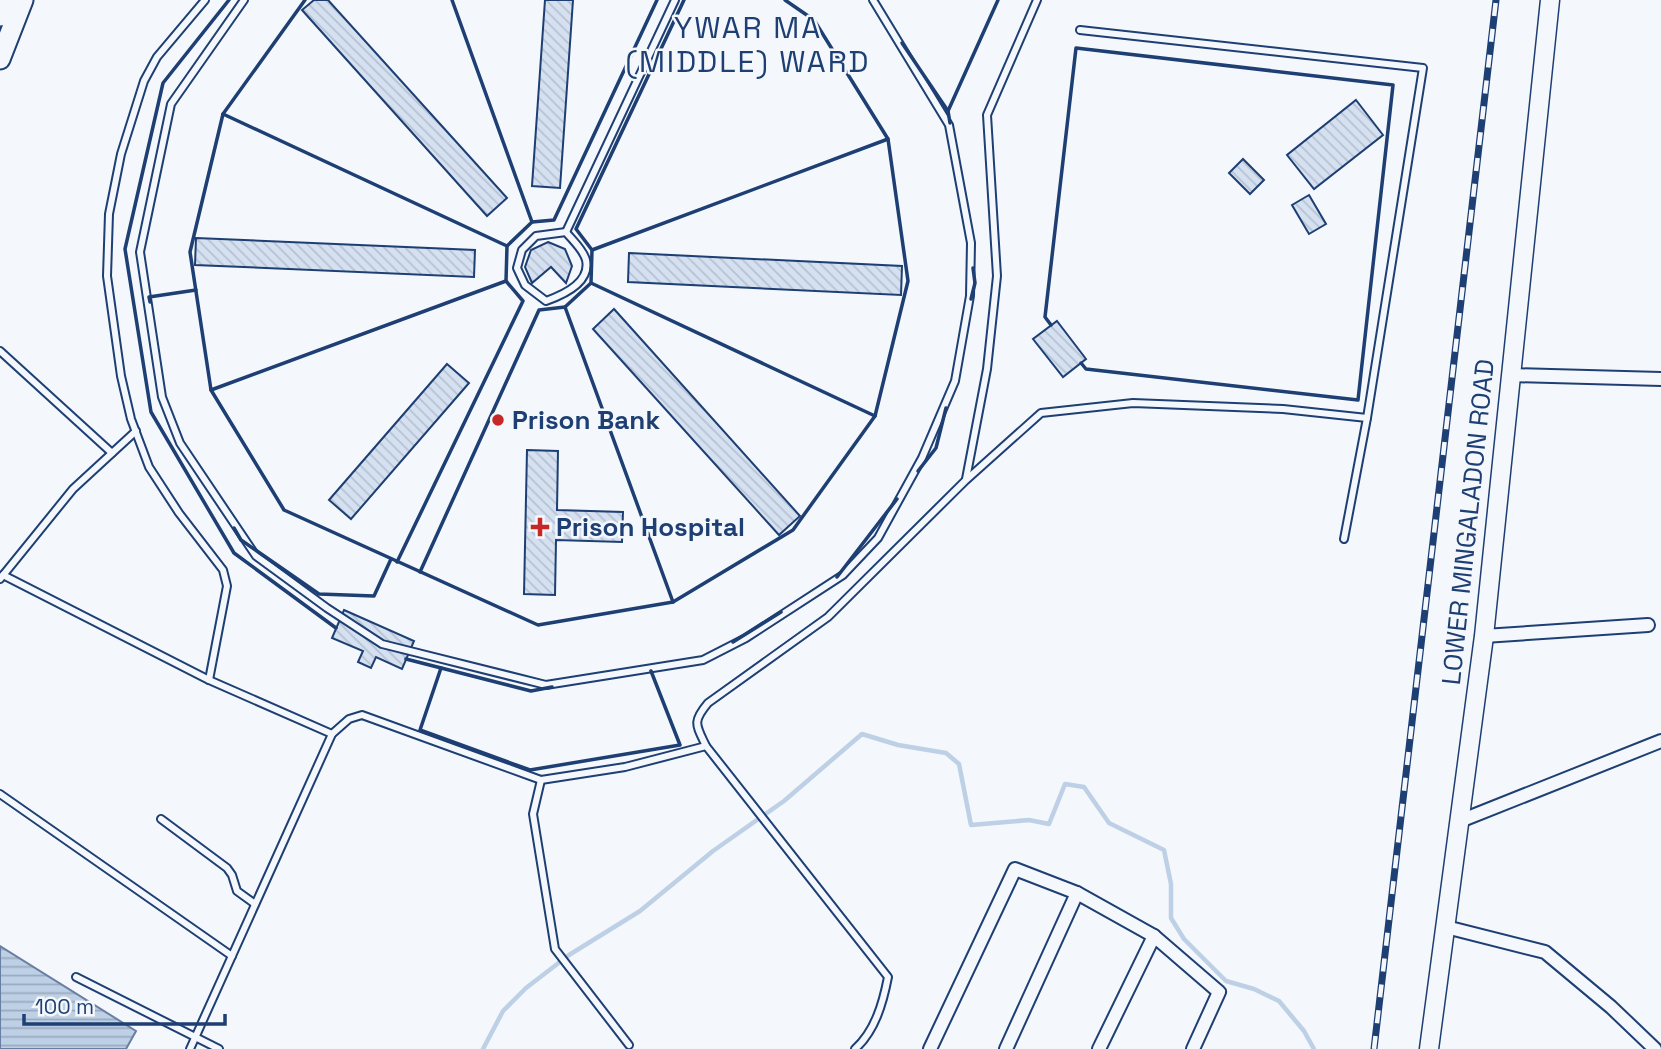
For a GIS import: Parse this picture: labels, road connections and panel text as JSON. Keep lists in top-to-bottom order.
{
  "streets": {
    "main road": ["LOWER MINGALADON ROAD"]
  },
  "districts": ["YWAR MA (MIDDLE) WARD"],
  "places": {
    "other": ["Prison Bank"],
    "health": ["Prison Hospital"]
  },
  "scale_bar": "100 m"
}
